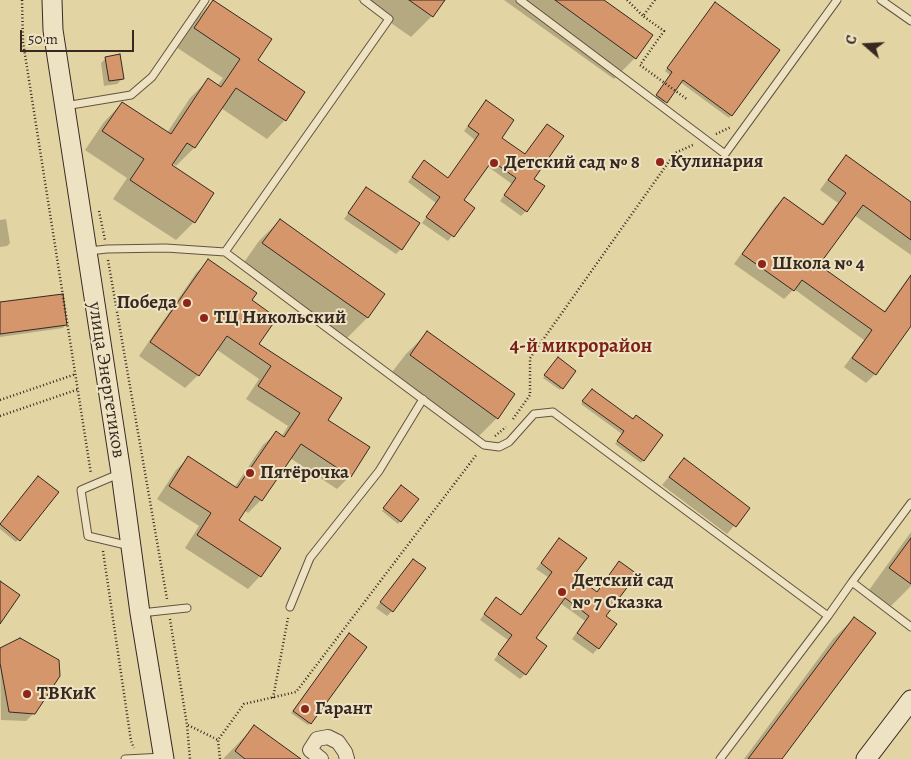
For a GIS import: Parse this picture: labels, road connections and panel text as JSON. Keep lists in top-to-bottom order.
{
  "streets": {
    "main road": ["улица Энергетиков"]
  },
  "districts": ["4-й микрорайон"],
  "places": [
    "Кулинария",
    "Детский сад № 8",
    "Школа № 4",
    "Победа",
    "ТЦ Никольский",
    "Пятёрочка",
    "Детский сад № 7 Сказка",
    "ТВКиК",
    "Гарант"
  ],
  "scale_bar": "50 m",
  "north": "left"
}
